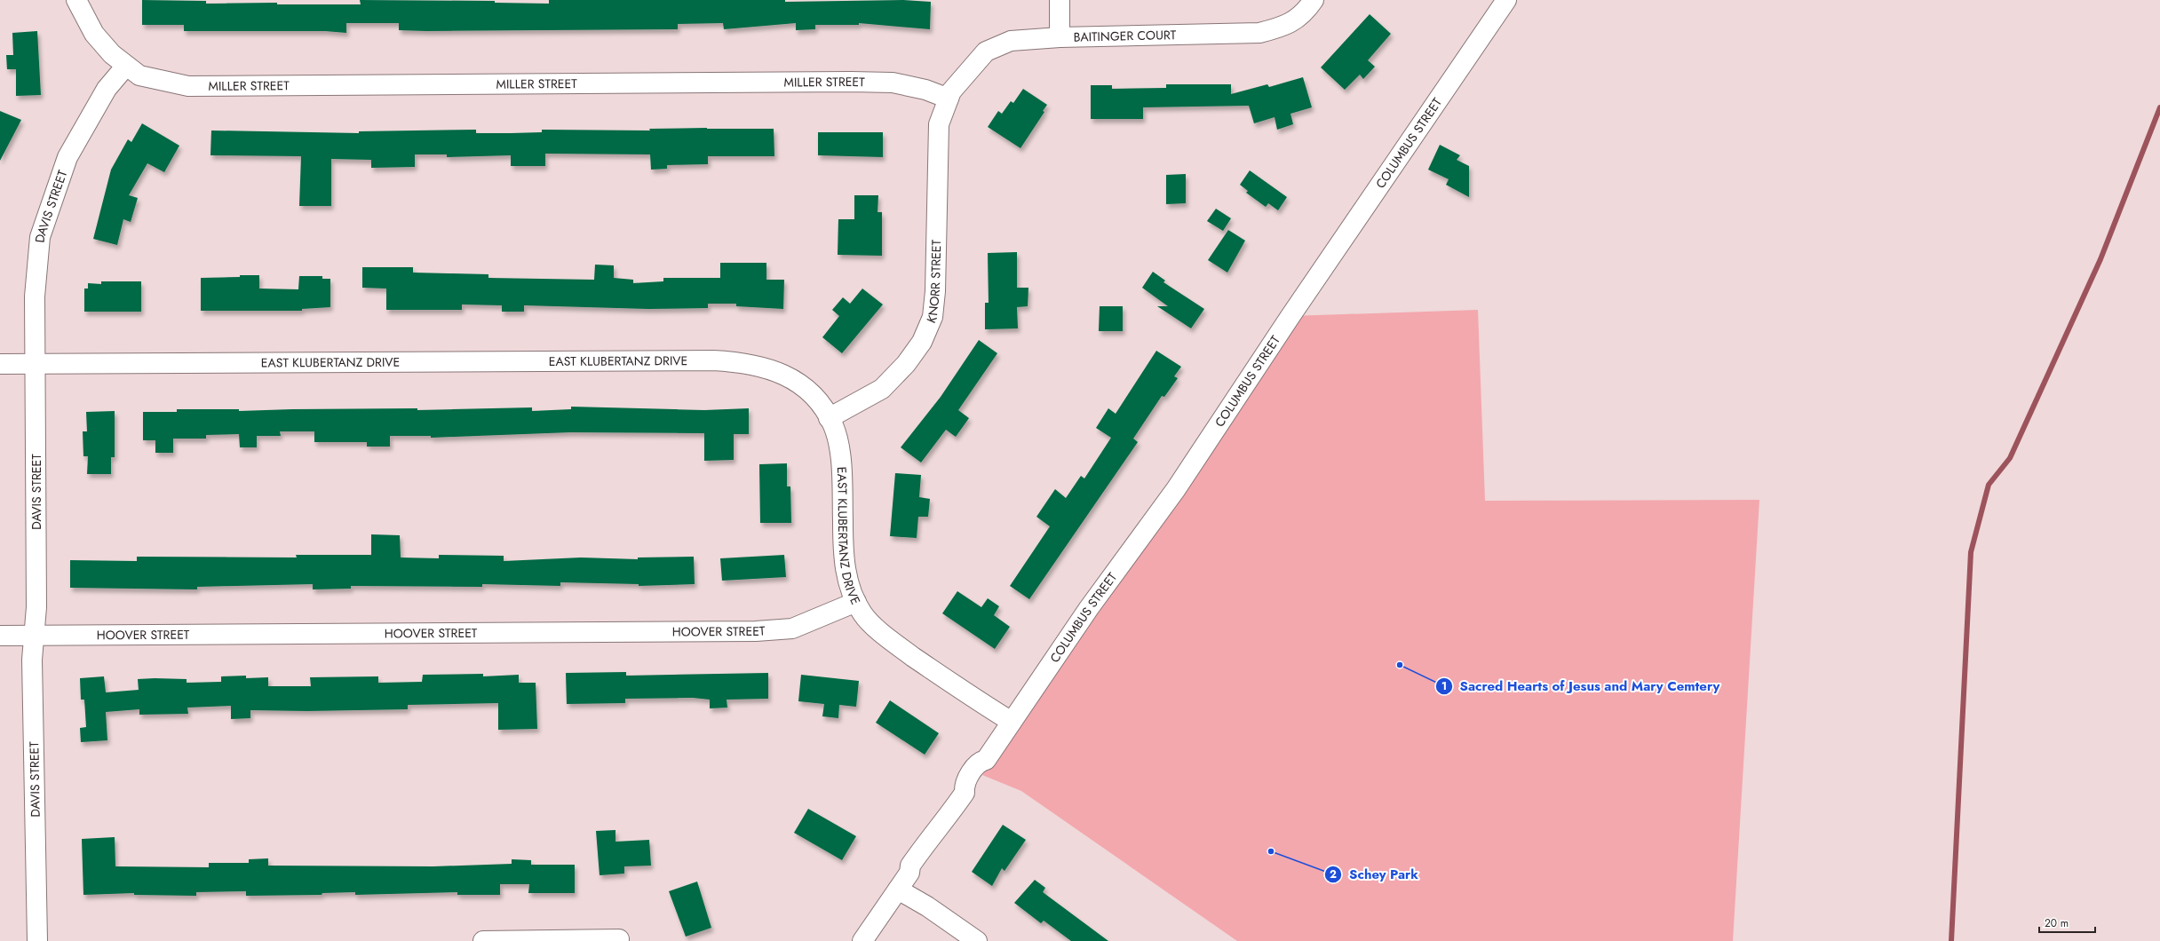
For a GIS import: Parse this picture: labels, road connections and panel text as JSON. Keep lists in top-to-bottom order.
{
  "streets": {
    "street": [
      "BAITINGER COURT",
      "MILLER STREET",
      "COLUMBUS STREET",
      "DAVIS STREET",
      "KNORR STREET",
      "EAST KLUBERTANZ DRIVE",
      "HOOVER STREET"
    ]
  },
  "crossings": [
    ["BAITINGER COURT", "MILLER STREET"],
    ["BAITINGER COURT", "KNORR STREET"],
    ["MILLER STREET", "DAVIS STREET"],
    ["MILLER STREET", "KNORR STREET"],
    ["COLUMBUS STREET", "EAST KLUBERTANZ DRIVE"],
    ["DAVIS STREET", "EAST KLUBERTANZ DRIVE"],
    ["DAVIS STREET", "HOOVER STREET"],
    ["KNORR STREET", "EAST KLUBERTANZ DRIVE"],
    ["EAST KLUBERTANZ DRIVE", "HOOVER STREET"]
  ],
  "places": ["Sacred Hearts of Jesus and Mary Cemtery", "Schey Park"],
  "scale_bar": "20 m"
}
